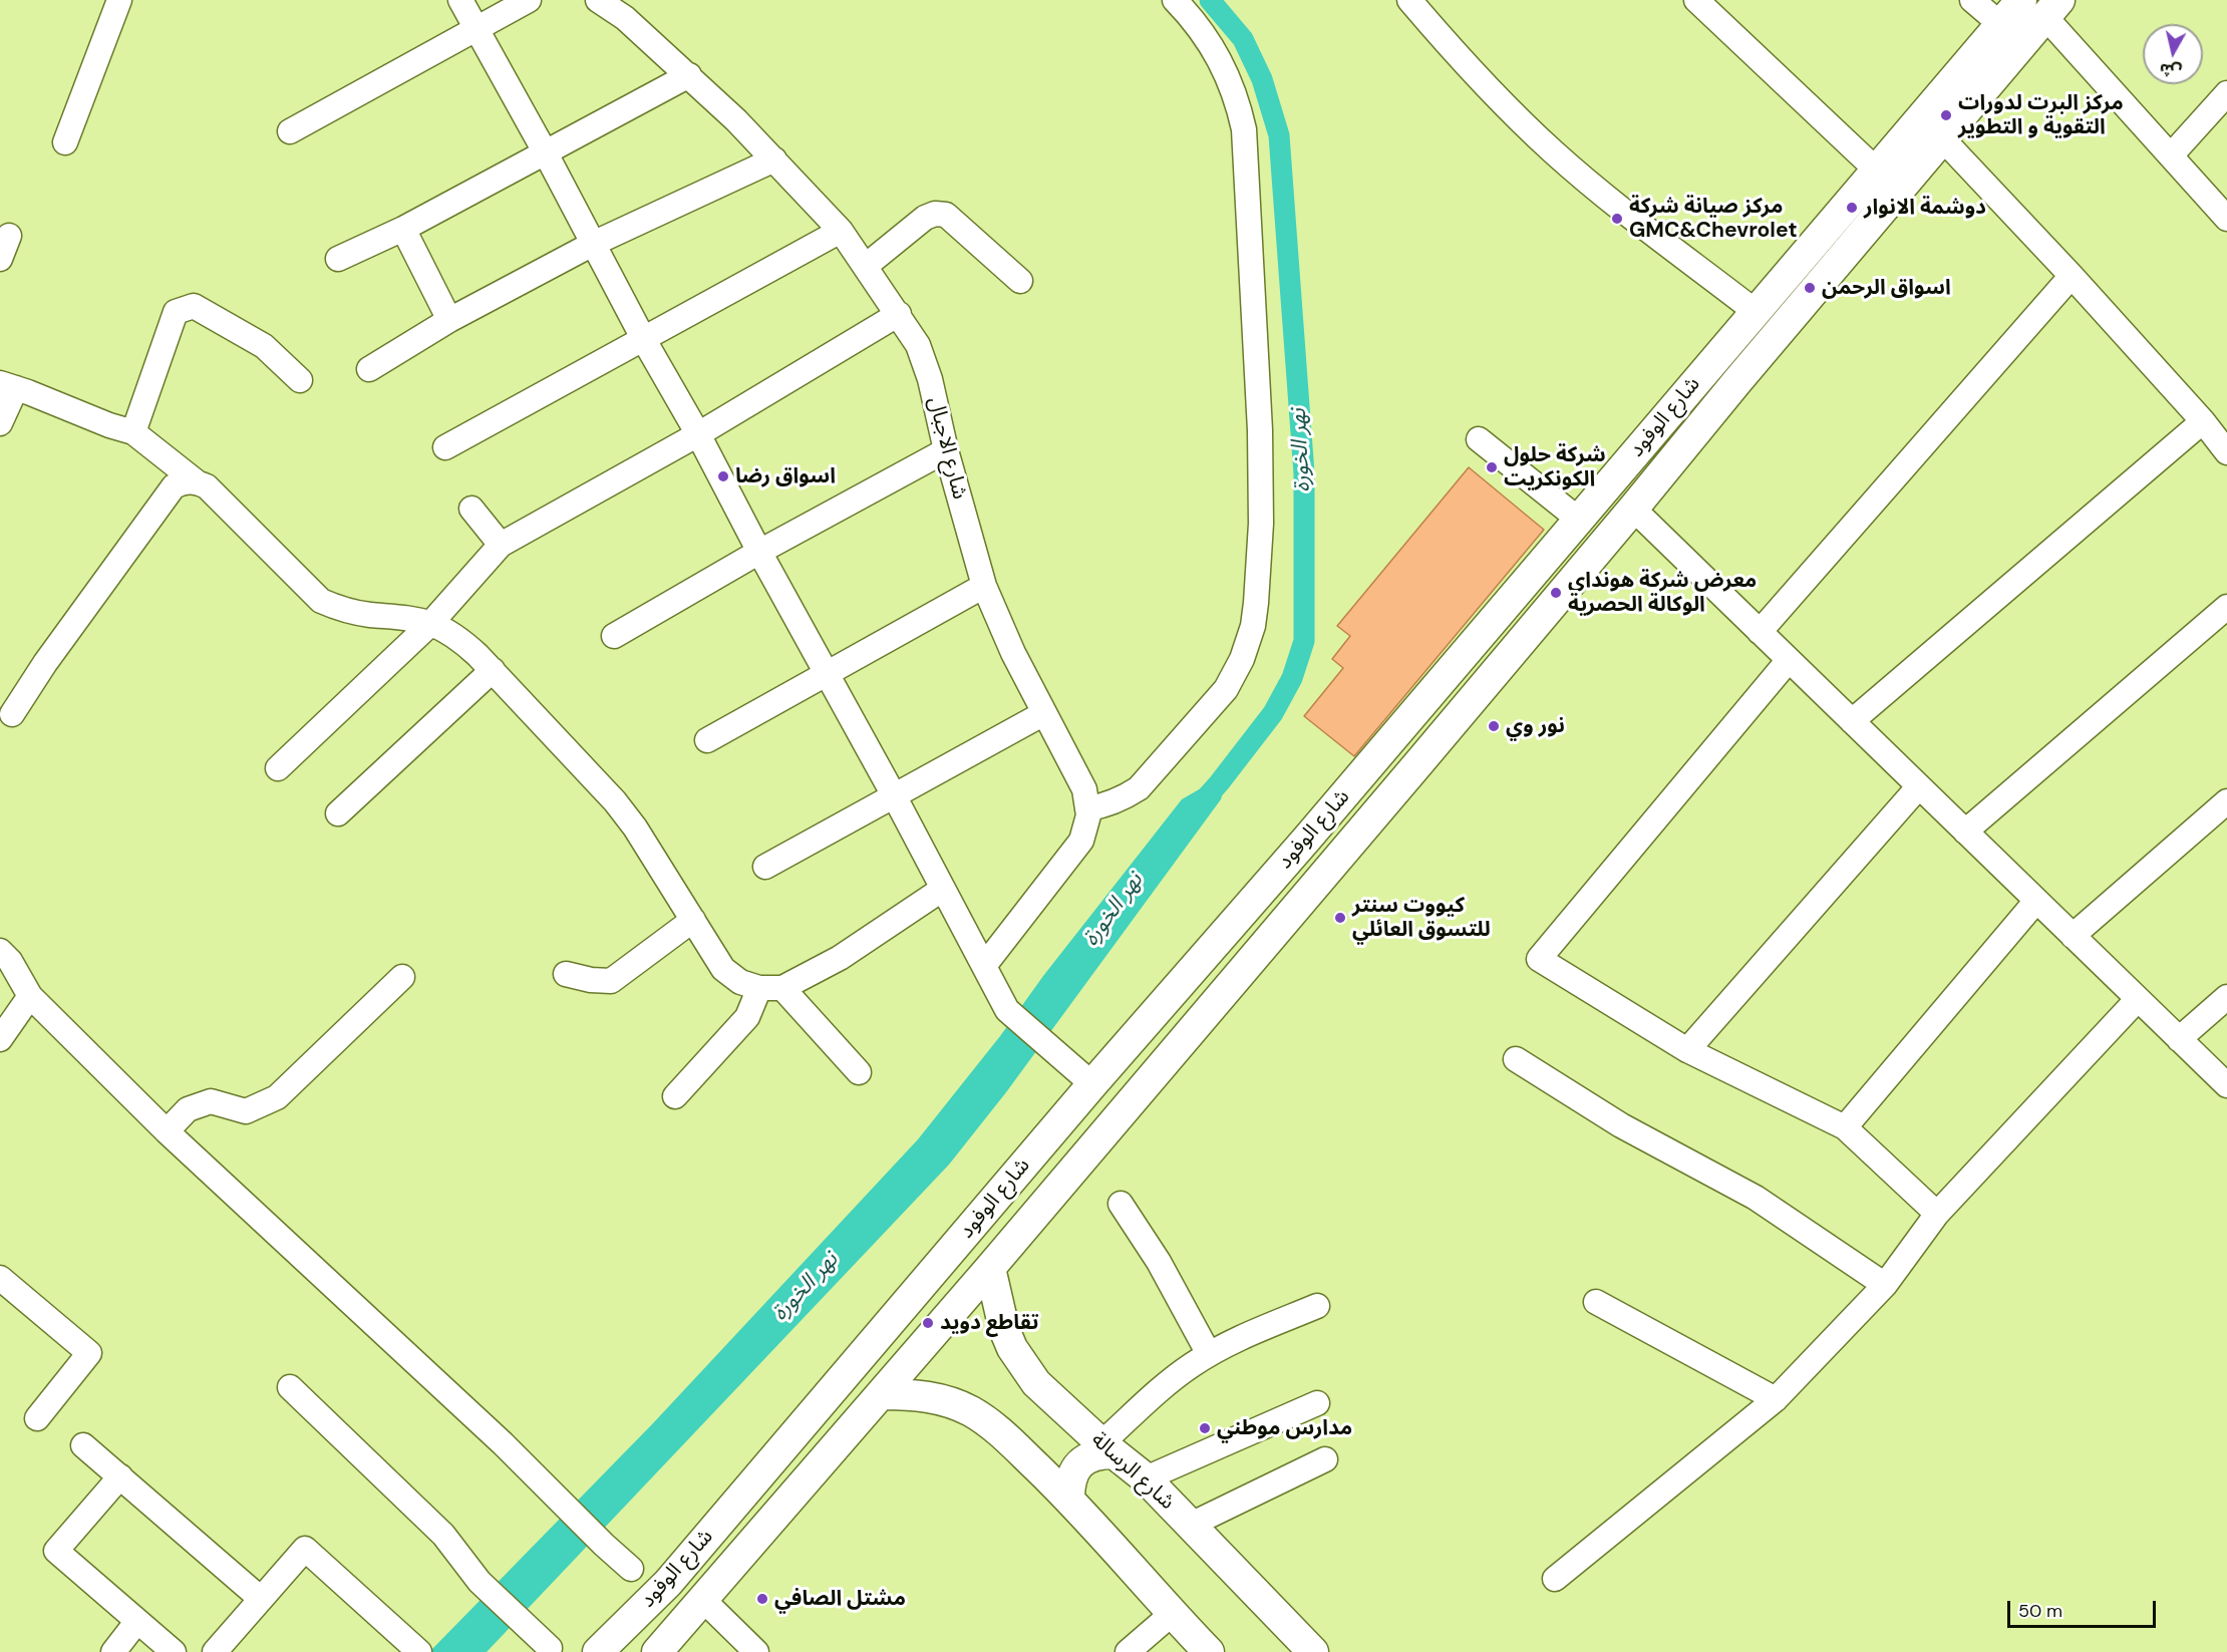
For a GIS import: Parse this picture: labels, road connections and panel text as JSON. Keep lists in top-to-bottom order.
{
  "streets": {
    "main road": ["شارع الوفود", "شارع الرسالة"],
    "street": ["شارع الاجبال"]
  },
  "crossings": [
    ["شارع الوفود", "شارع الرسالة"]
  ],
  "water": ["نهر الخورة"],
  "places": [
    "مركز البرت لدورات التقوية و التطوير",
    "دوشمة الانوار",
    "مركز صيانة شركة GMC&Chevrolet",
    "اسواق الرحمن",
    "شركة حلول الكونكريت",
    "اسواق رضا",
    "معرض شركة هونداي الوكالة الحصرية",
    "نور وي",
    "كيووت سنتر للتسوق العائلي",
    "تقاطع دويد",
    "مدارس موطني",
    "مشتل الصافي"
  ],
  "scale_bar": "50 m",
  "north": "bottom"
}
